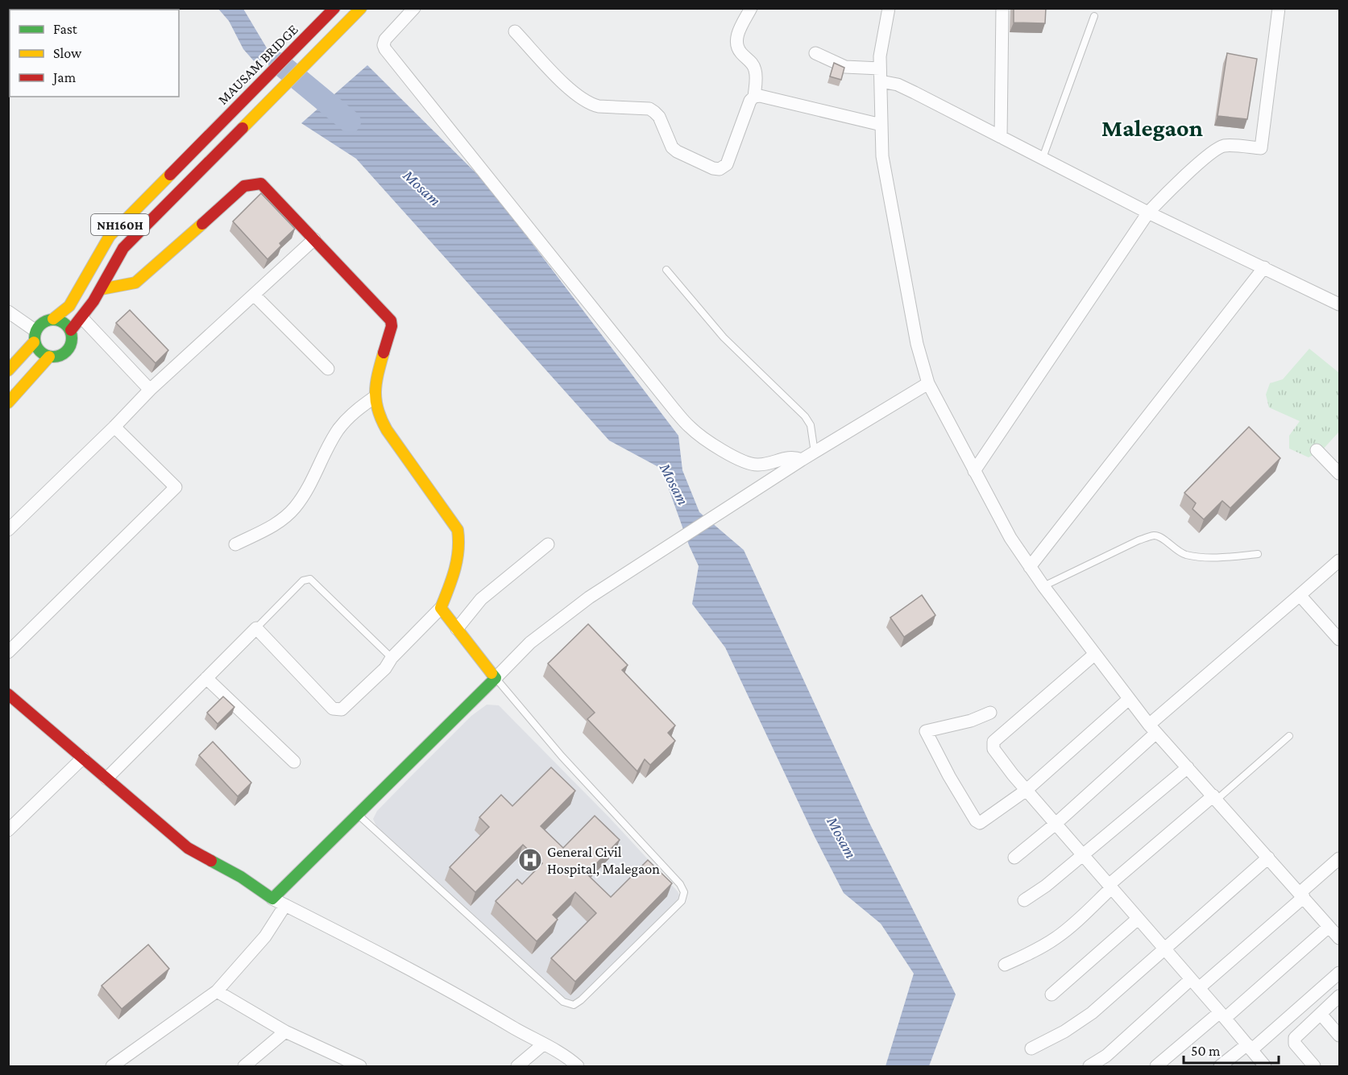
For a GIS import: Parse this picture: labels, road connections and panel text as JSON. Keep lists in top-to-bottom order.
{
  "streets": {
    "main road": ["MAUSAM BRIDGE", "NH160H"]
  },
  "crossings": [
    ["MAUSAM BRIDGE", "NH160H"]
  ],
  "districts": ["Malegaon"],
  "water": ["Mosam"],
  "places": {
    "hospital": ["General Civil Hospital, Malegaon"]
  },
  "legend": ["Fast", "Slow", "Jam"],
  "scale_bar": "50 m"
}
